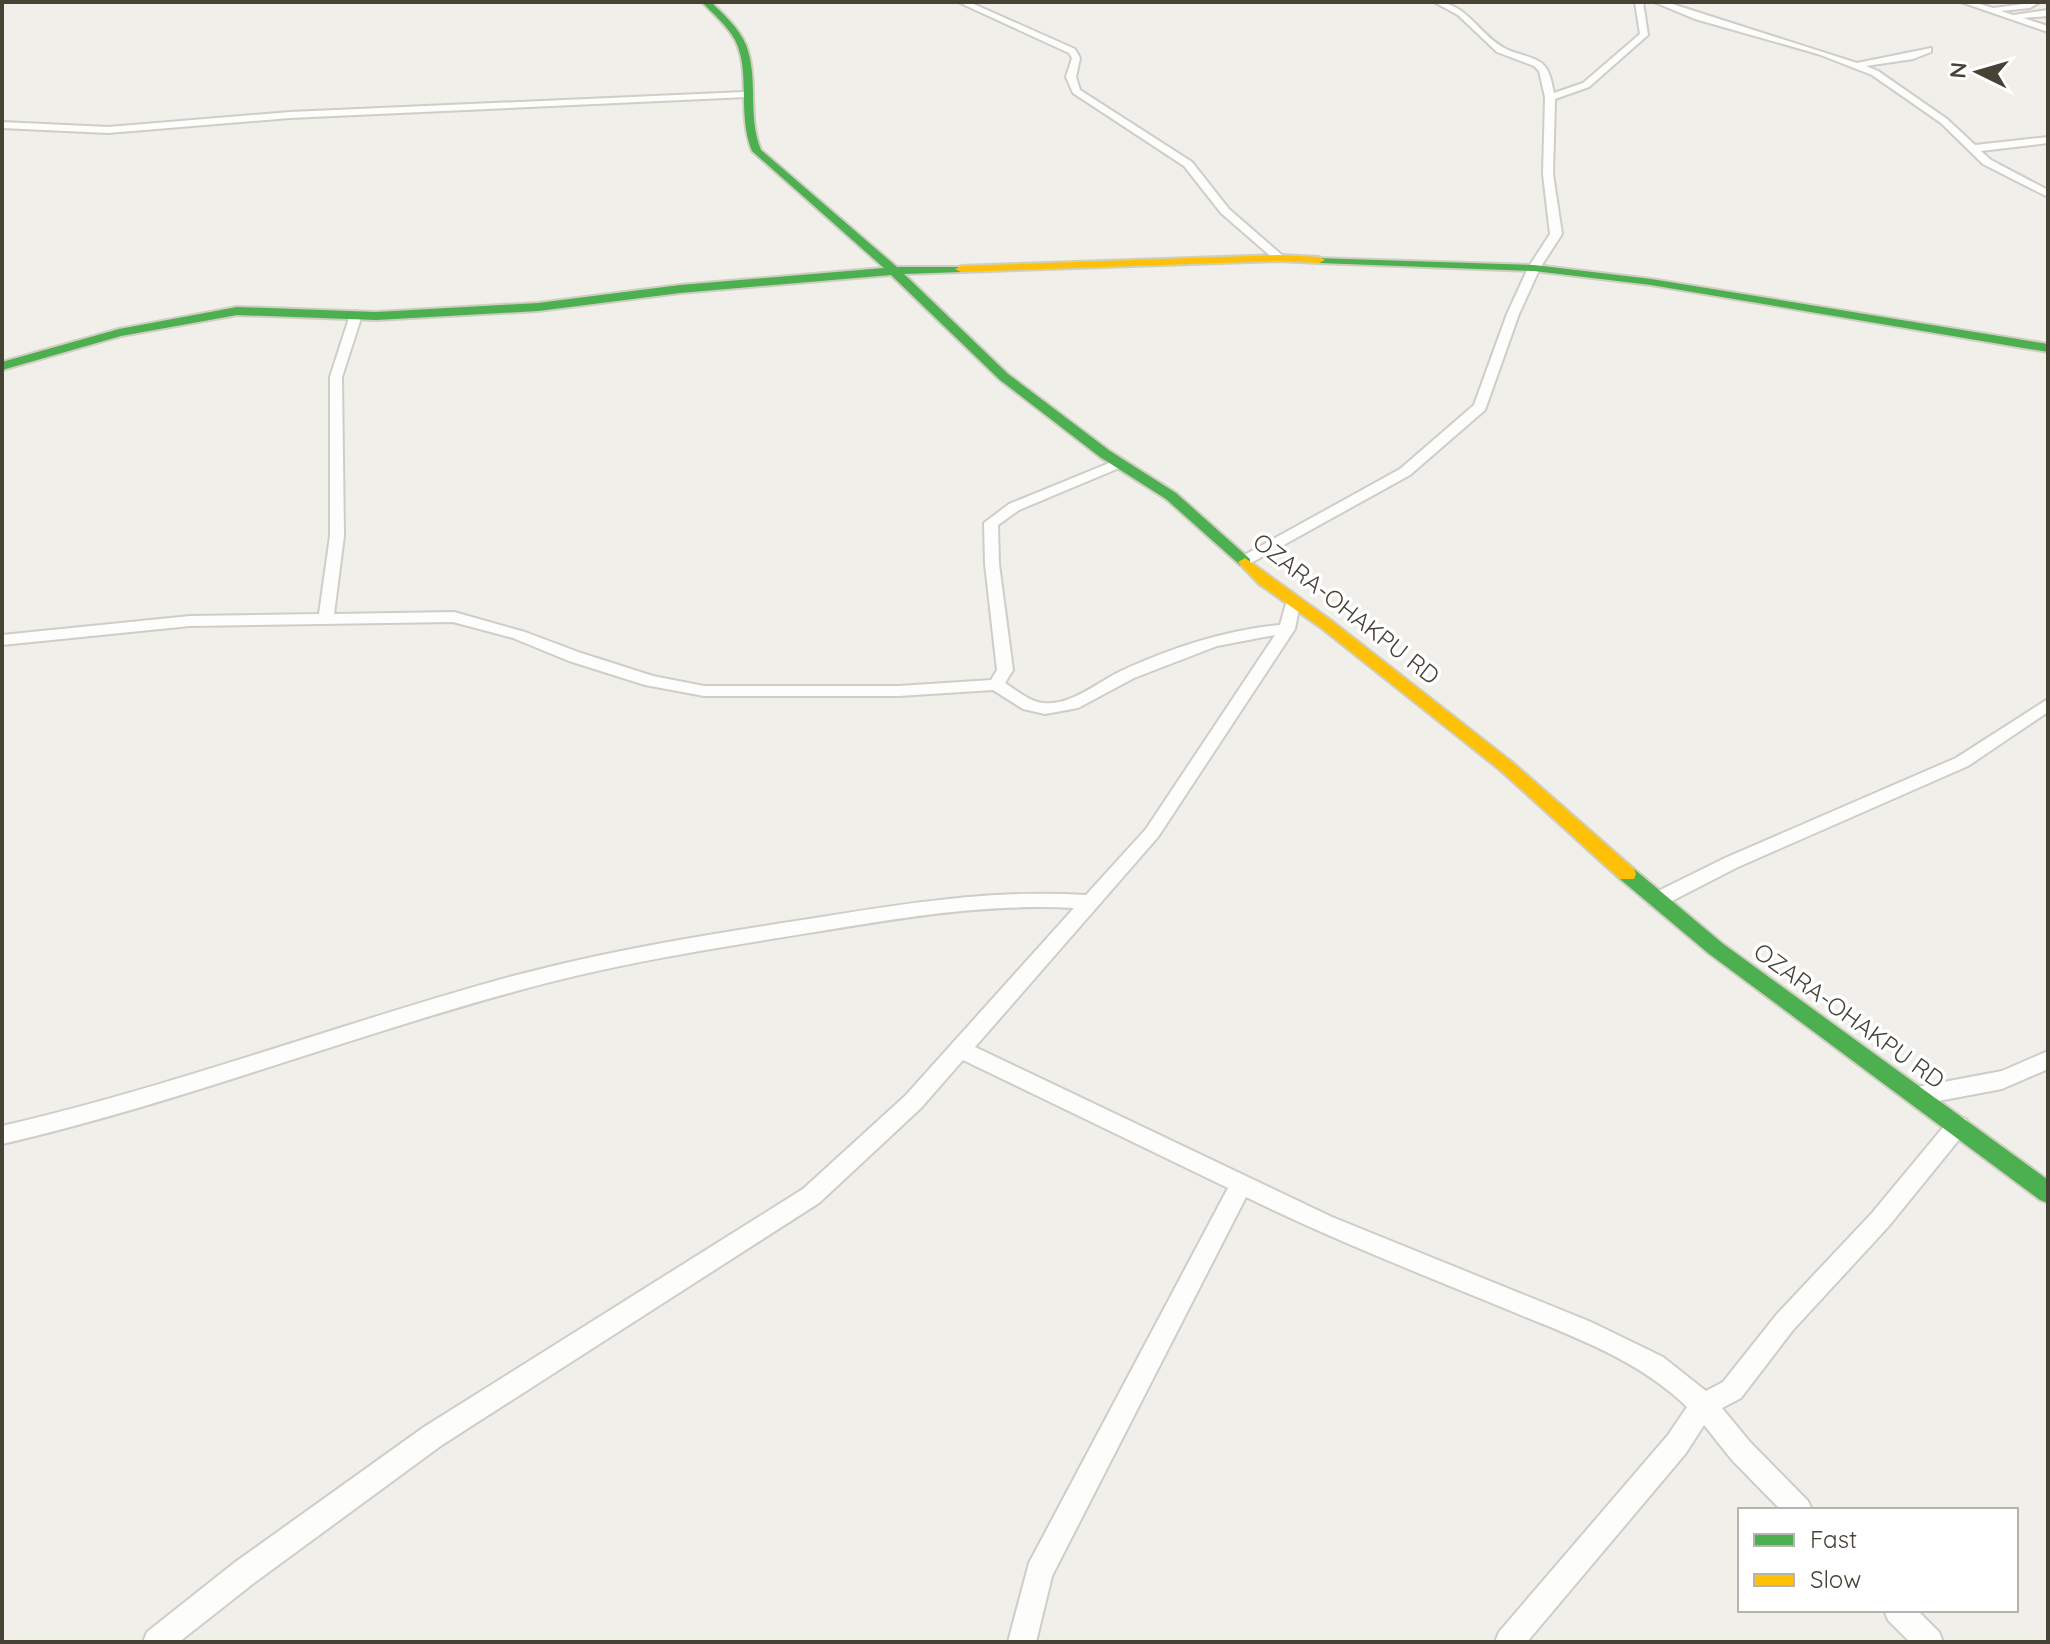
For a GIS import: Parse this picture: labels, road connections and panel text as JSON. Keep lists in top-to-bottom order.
{
  "streets": {
    "main road": ["OZARA-OHAKPU RD"]
  },
  "legend": ["Fast", "Slow"],
  "north": "left"
}
